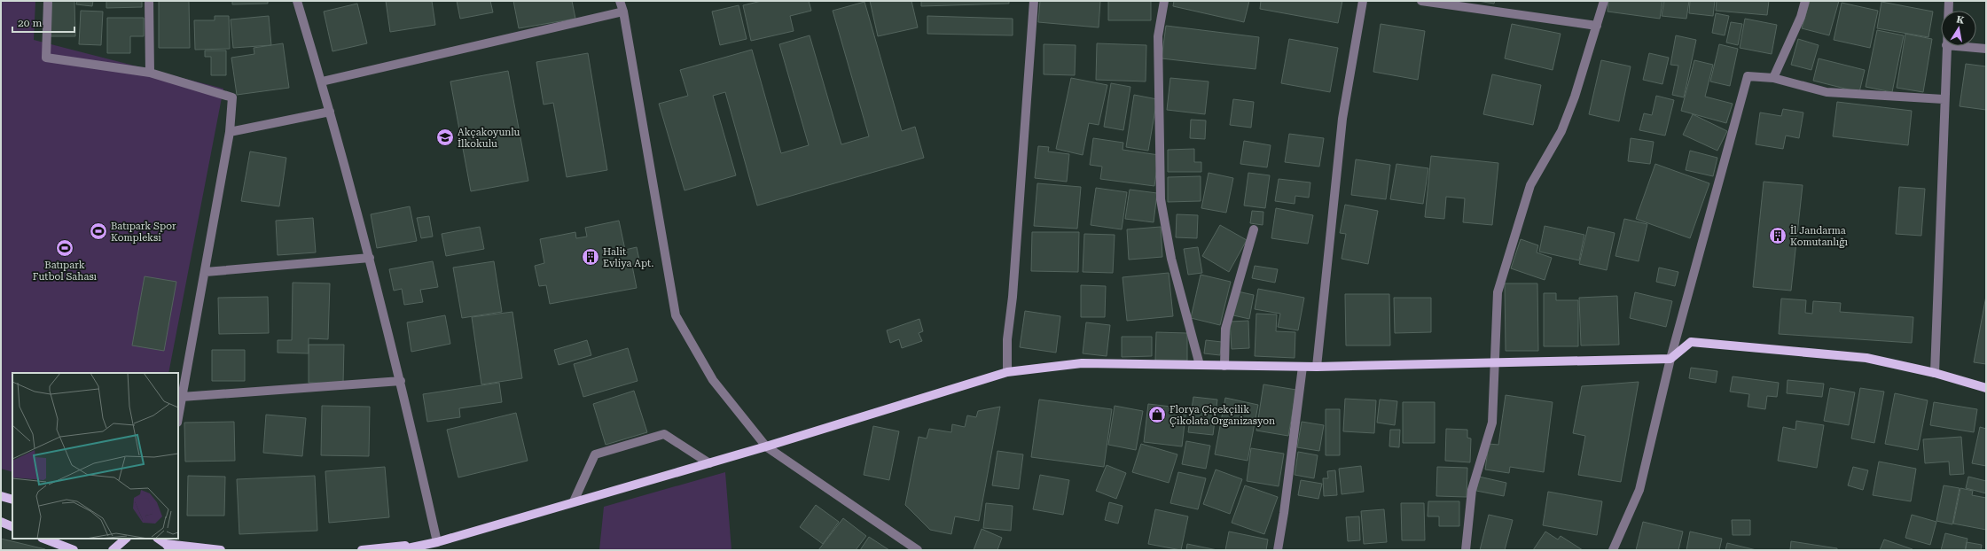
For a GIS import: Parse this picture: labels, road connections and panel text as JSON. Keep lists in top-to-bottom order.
{
  "places": {
    "school or university": ["Akçakoyunlu İlkokulu"],
    "sports": ["Batıpark Spor Kompleksi", "Batıpark Futbol Sahası"],
    "building": ["İl Jandarma Komutanlığı", "Halit Evliya Apt."],
    "shop": ["Florya Çiçekçilik Çikolata Organizasyon"]
  },
  "scale_bar": "20 m",
  "north": "top"
}
